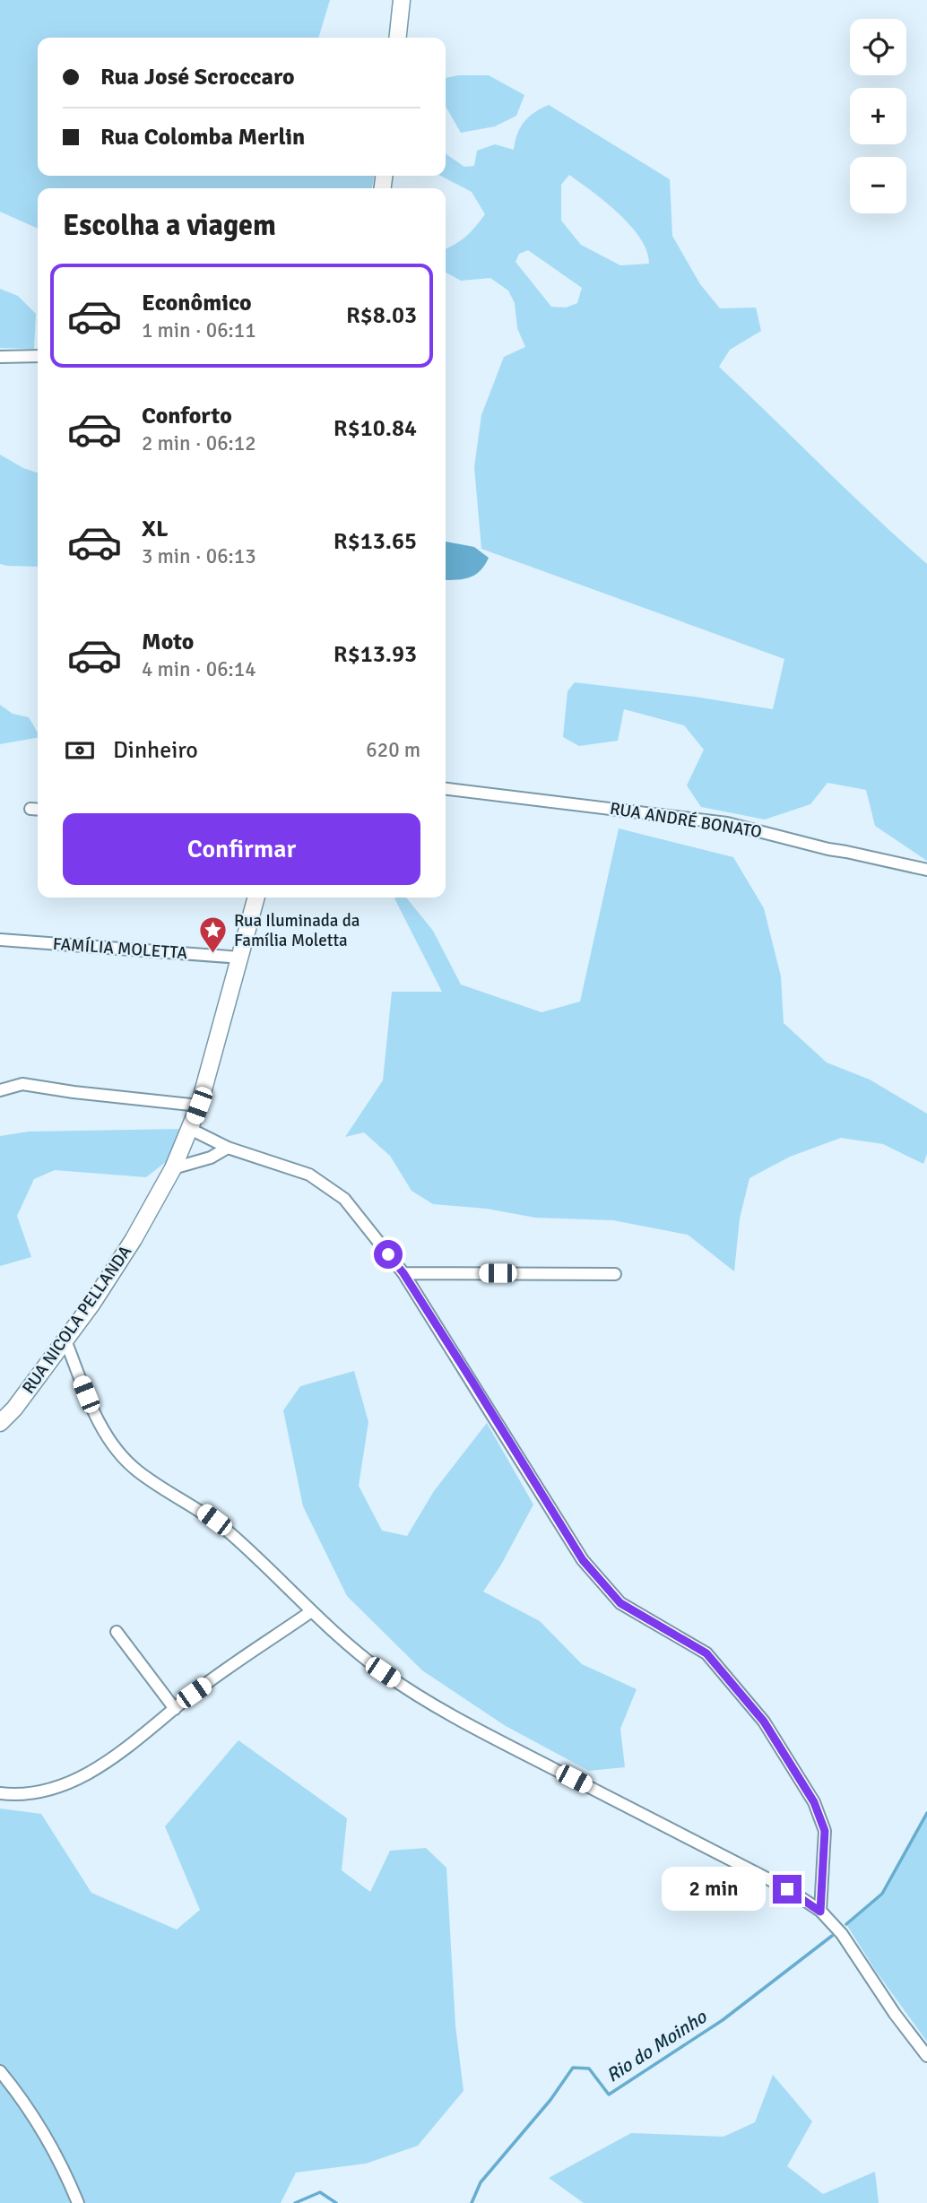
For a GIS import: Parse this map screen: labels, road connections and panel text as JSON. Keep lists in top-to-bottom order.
{
  "streets": {
    "main road": ["RUA NICOLA PELLANDA"],
    "street": ["RUA ANDRÉ BONATO", "FAMÍLIA MOLETTA"]
  },
  "crossings": [
    ["FAMÍLIA MOLETTA", "RUA NICOLA PELLANDA"]
  ],
  "water": ["Rio do Moinho"],
  "places": {
    "place": ["Rua Iluminada da Família Moletta"]
  },
  "page": {
    "map_buttons": ["+", "−"],
    "banner": ["Rua José Scroccaro", "Rua Colomba Merlin"],
    "heading": "Escolha a viagem",
    "list": [
      {
        "name": "Econômico",
        "note": "1 min · 06:11",
        "value": "R$8.03"
      },
      {
        "name": "Conforto",
        "note": "2 min · 06:12",
        "value": "R$10.84"
      },
      {
        "name": "XL",
        "note": "3 min · 06:13",
        "value": "R$13.65"
      },
      {
        "name": "Moto",
        "note": "4 min · 06:14",
        "value": "R$13.93"
      }
    ],
    "pay": ["Dinheiro", "620 m"],
    "buttons": "Confirmar",
    "bubble": "2 min"
  }
}
